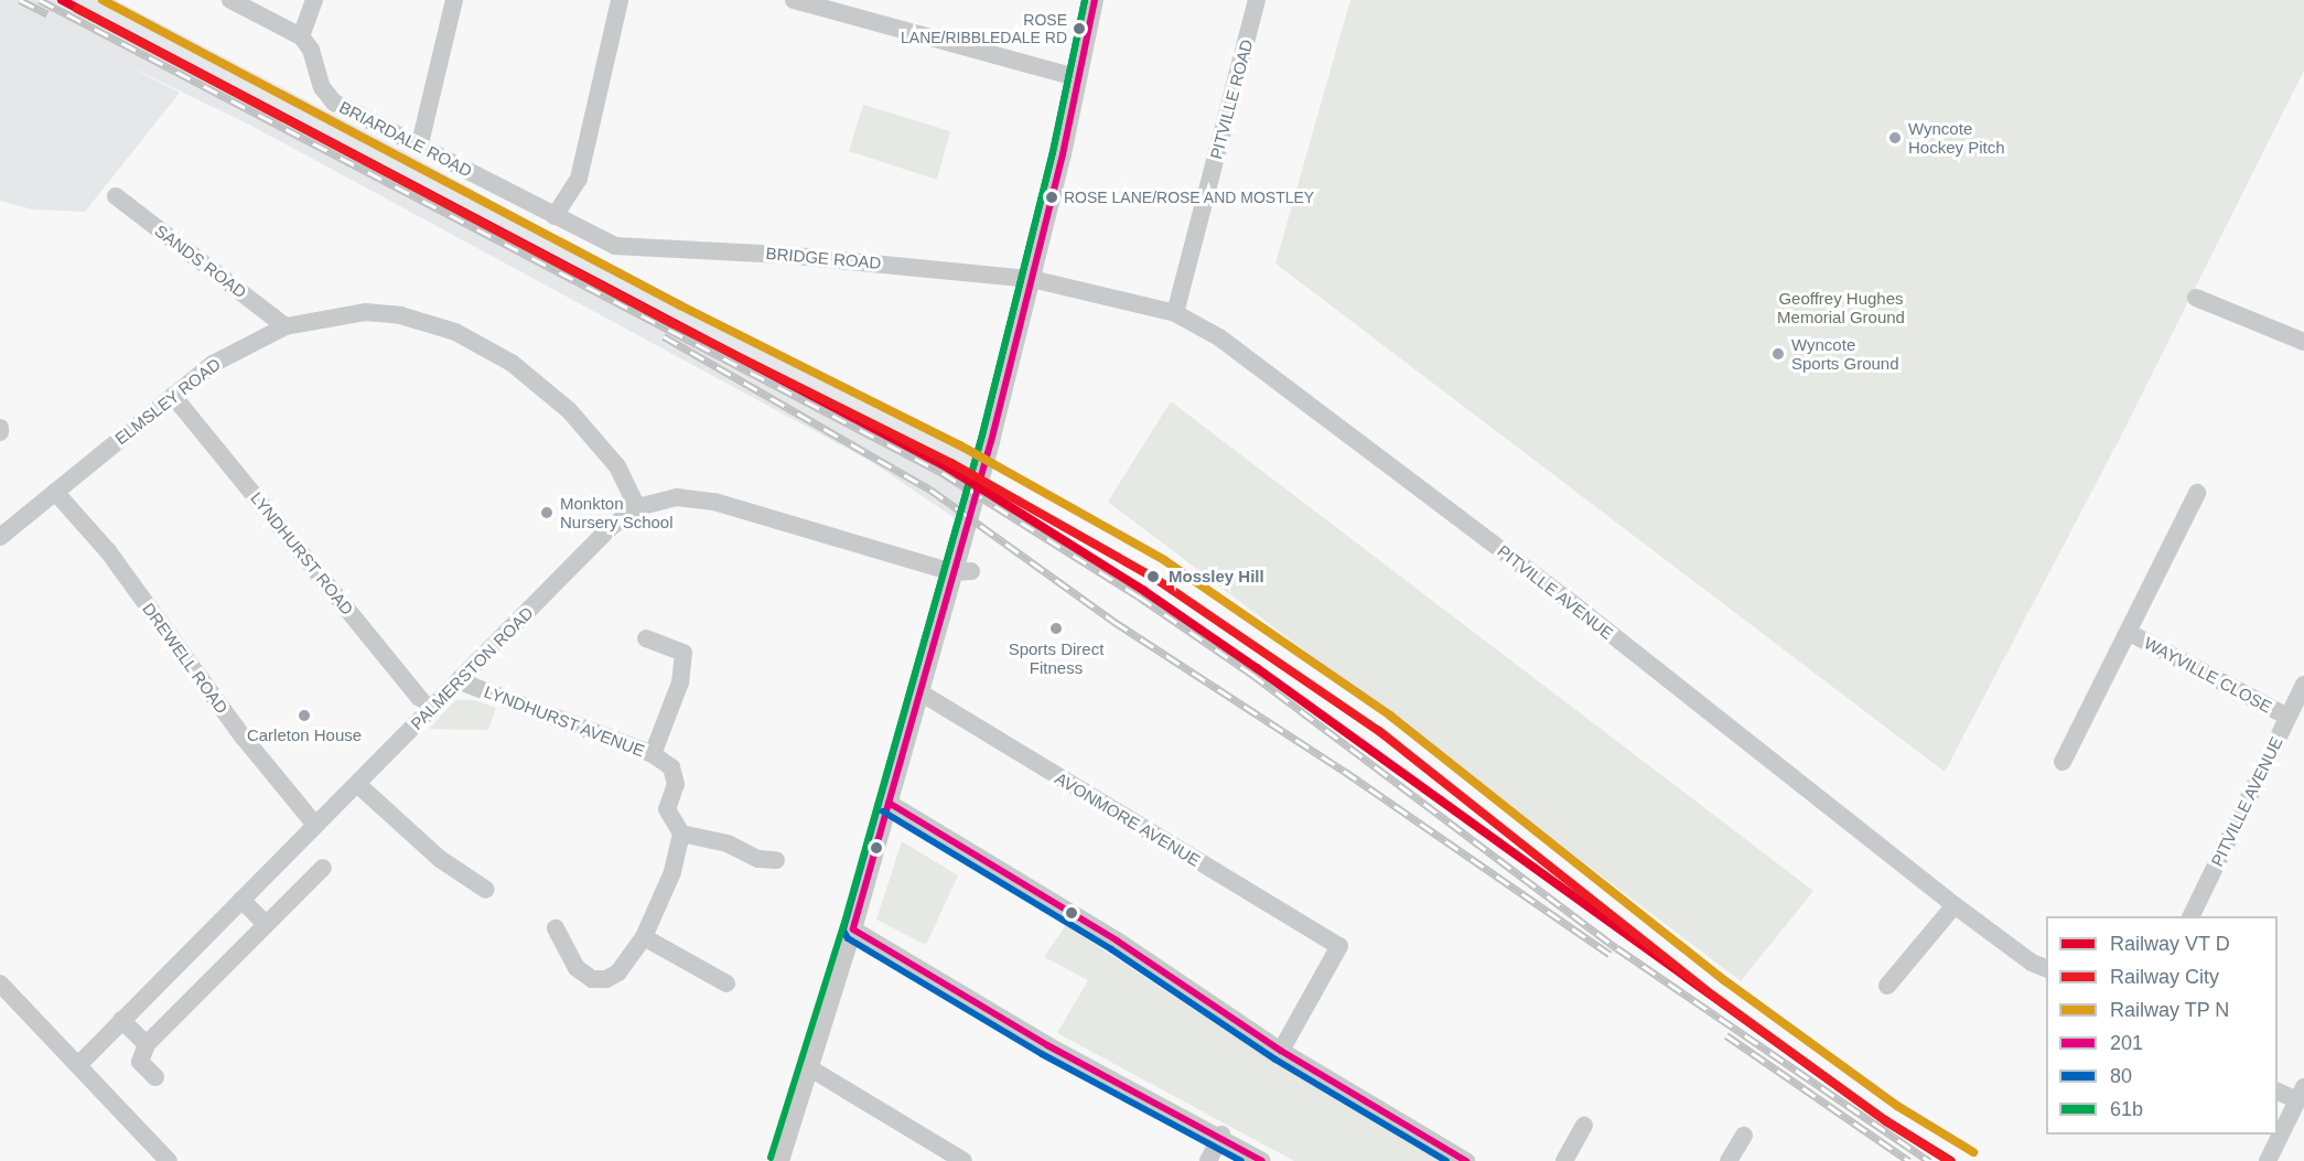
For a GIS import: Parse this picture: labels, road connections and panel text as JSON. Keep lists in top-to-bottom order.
{
  "streets": {
    "street": [
      "PITVILLE ROAD",
      "BRIARDALE ROAD",
      "BRIDGE ROAD",
      "SANDS ROAD",
      "ELMSLEY ROAD",
      "LYNDHURST ROAD",
      "PITVILLE AVENUE",
      "DREWELL ROAD",
      "PALMERSTON ROAD",
      "WAYVILLE CLOSE",
      "LYNDHURST AVENUE",
      "AVONMORE AVENUE"
    ]
  },
  "crossings": [
    ["PITVILLE ROAD", "PITVILLE AVENUE"],
    ["BRIARDALE ROAD", "BRIDGE ROAD"],
    ["BRIDGE ROAD", "PITVILLE AVENUE"],
    ["SANDS ROAD", "ELMSLEY ROAD"],
    ["ELMSLEY ROAD", "LYNDHURST ROAD"],
    ["ELMSLEY ROAD", "DREWELL ROAD"],
    ["ELMSLEY ROAD", "PALMERSTON ROAD"],
    ["LYNDHURST ROAD", "PALMERSTON ROAD"],
    ["PITVILLE AVENUE", "WAYVILLE CLOSE"],
    ["DREWELL ROAD", "PALMERSTON ROAD"],
    ["PALMERSTON ROAD", "LYNDHURST AVENUE"]
  ],
  "parks": ["Geoffrey Hughes Memorial Ground"],
  "places": [
    "ROSE LANE/RIBBLEDALE RD",
    "Wyncote Hockey Pitch",
    "ROSE LANE/ROSE AND MOSTLEY",
    "Wyncote Sports Ground",
    "Monkton Nursery School",
    "Mossley Hill",
    "Sports Direct Fitness",
    "Carleton House"
  ],
  "lines": [
    "transit line 201",
    "transit line 80",
    "transit line 61b",
    "rail line City"
  ],
  "legend": [
    "Railway VT D",
    "Railway City",
    "Railway TP N",
    "201",
    "80",
    "61b"
  ]
}
